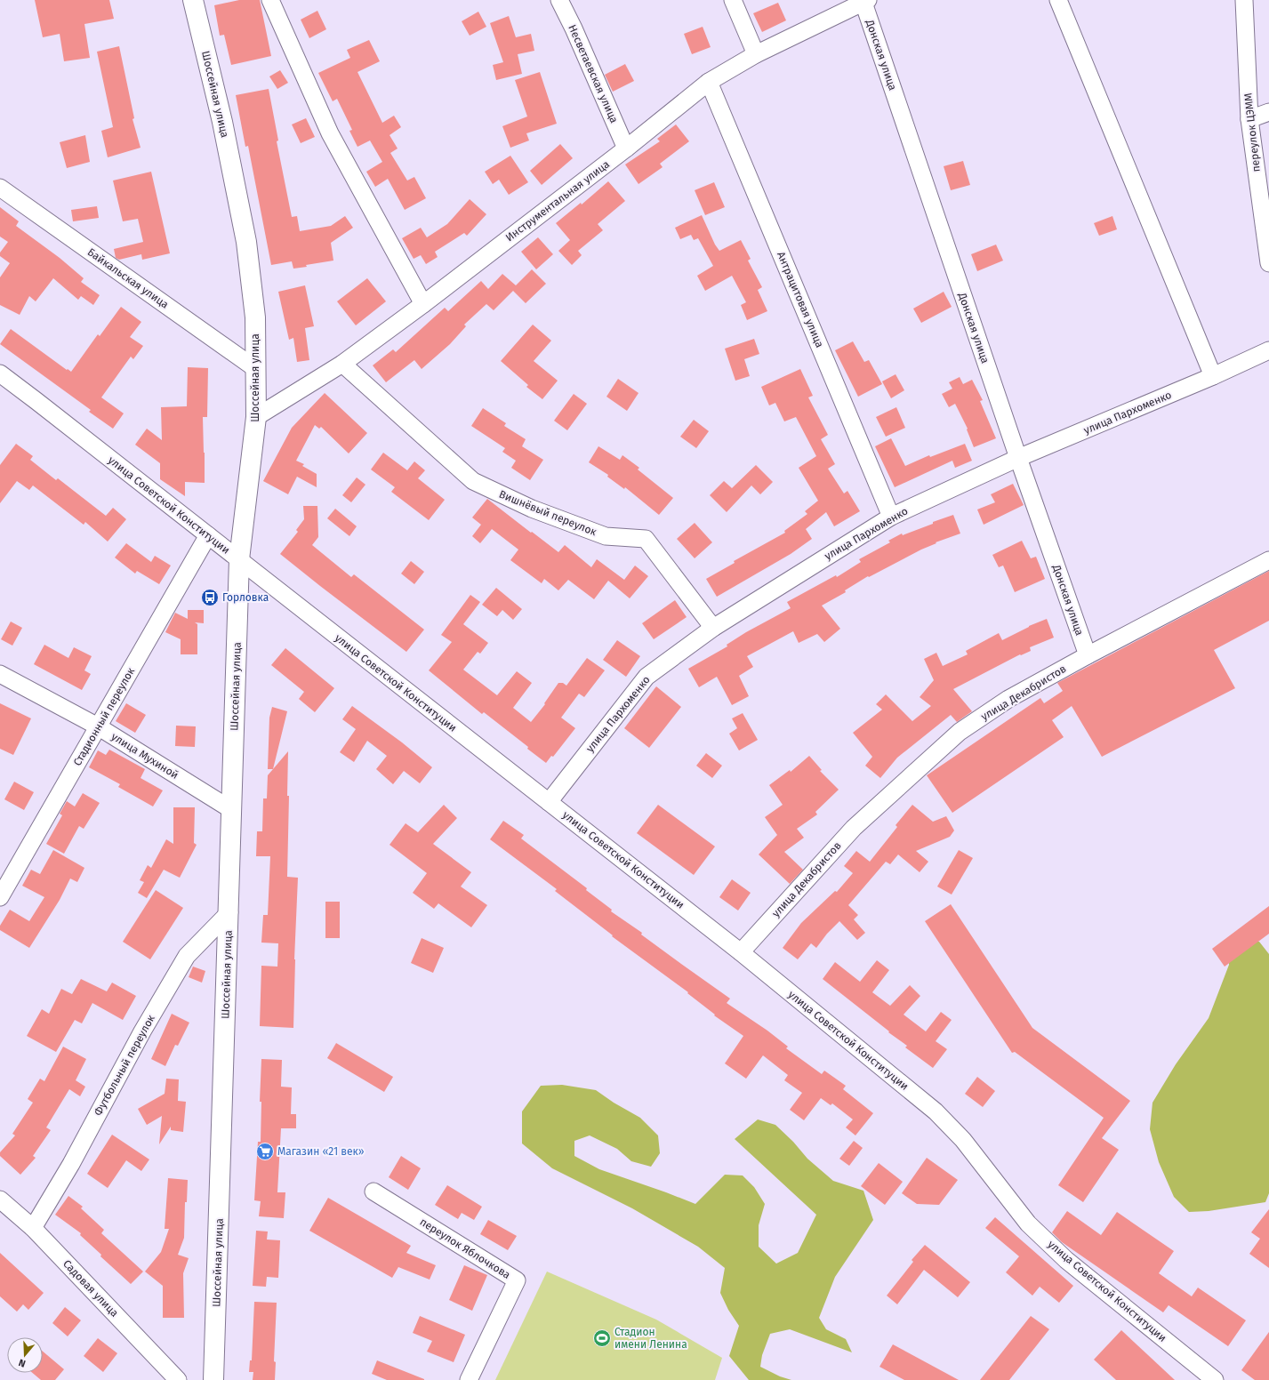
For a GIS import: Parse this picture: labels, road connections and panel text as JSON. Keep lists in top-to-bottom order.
{
  "streets": {
    "street": [
      "Донская улица",
      "Несветаевская улица",
      "Шоссейная улица",
      "переулок ЦЭММ",
      "Инструментальная улица",
      "Байкальская улица",
      "Антрацитовая улица",
      "улица Пархоменко",
      "улица Советской Конституции",
      "Вишнёвый переулок",
      "улица Декабристов",
      "Стадионный переулок",
      "улица Мухиной",
      "Футбольный переулок",
      "переулок Яблочкова",
      "Садовая улица"
    ]
  },
  "crossings": [
    ["Донская улица", "Инструментальная улица"],
    ["Донская улица", "улица Пархоменко"],
    ["Донская улица", "улица Декабристов"],
    ["Несветаевская улица", "Инструментальная улица"],
    ["Шоссейная улица", "Инструментальная улица"],
    ["Шоссейная улица", "Байкальская улица"],
    ["Шоссейная улица", "улица Советской Конституции"],
    ["Шоссейная улица", "улица Мухиной"],
    ["Шоссейная улица", "Футбольный переулок"],
    ["Инструментальная улица", "Антрацитовая улица"],
    ["Инструментальная улица", "Вишнёвый переулок"],
    ["Антрацитовая улица", "улица Пархоменко"],
    ["улица Пархоменко", "улица Советской Конституции"],
    ["улица Пархоменко", "Вишнёвый переулок"],
    ["улица Советской Конституции", "улица Декабристов"],
    ["улица Советской Конституции", "Стадионный переулок"],
    ["Стадионный переулок", "улица Мухиной"],
    ["Футбольный переулок", "Садовая улица"]
  ],
  "places": {
    "bus stop": ["Горловка"],
    "supermarket": ["Магазин «21 век»"],
    "sports": ["Стадион имени Ленина"]
  },
  "north": "bottom"
}
